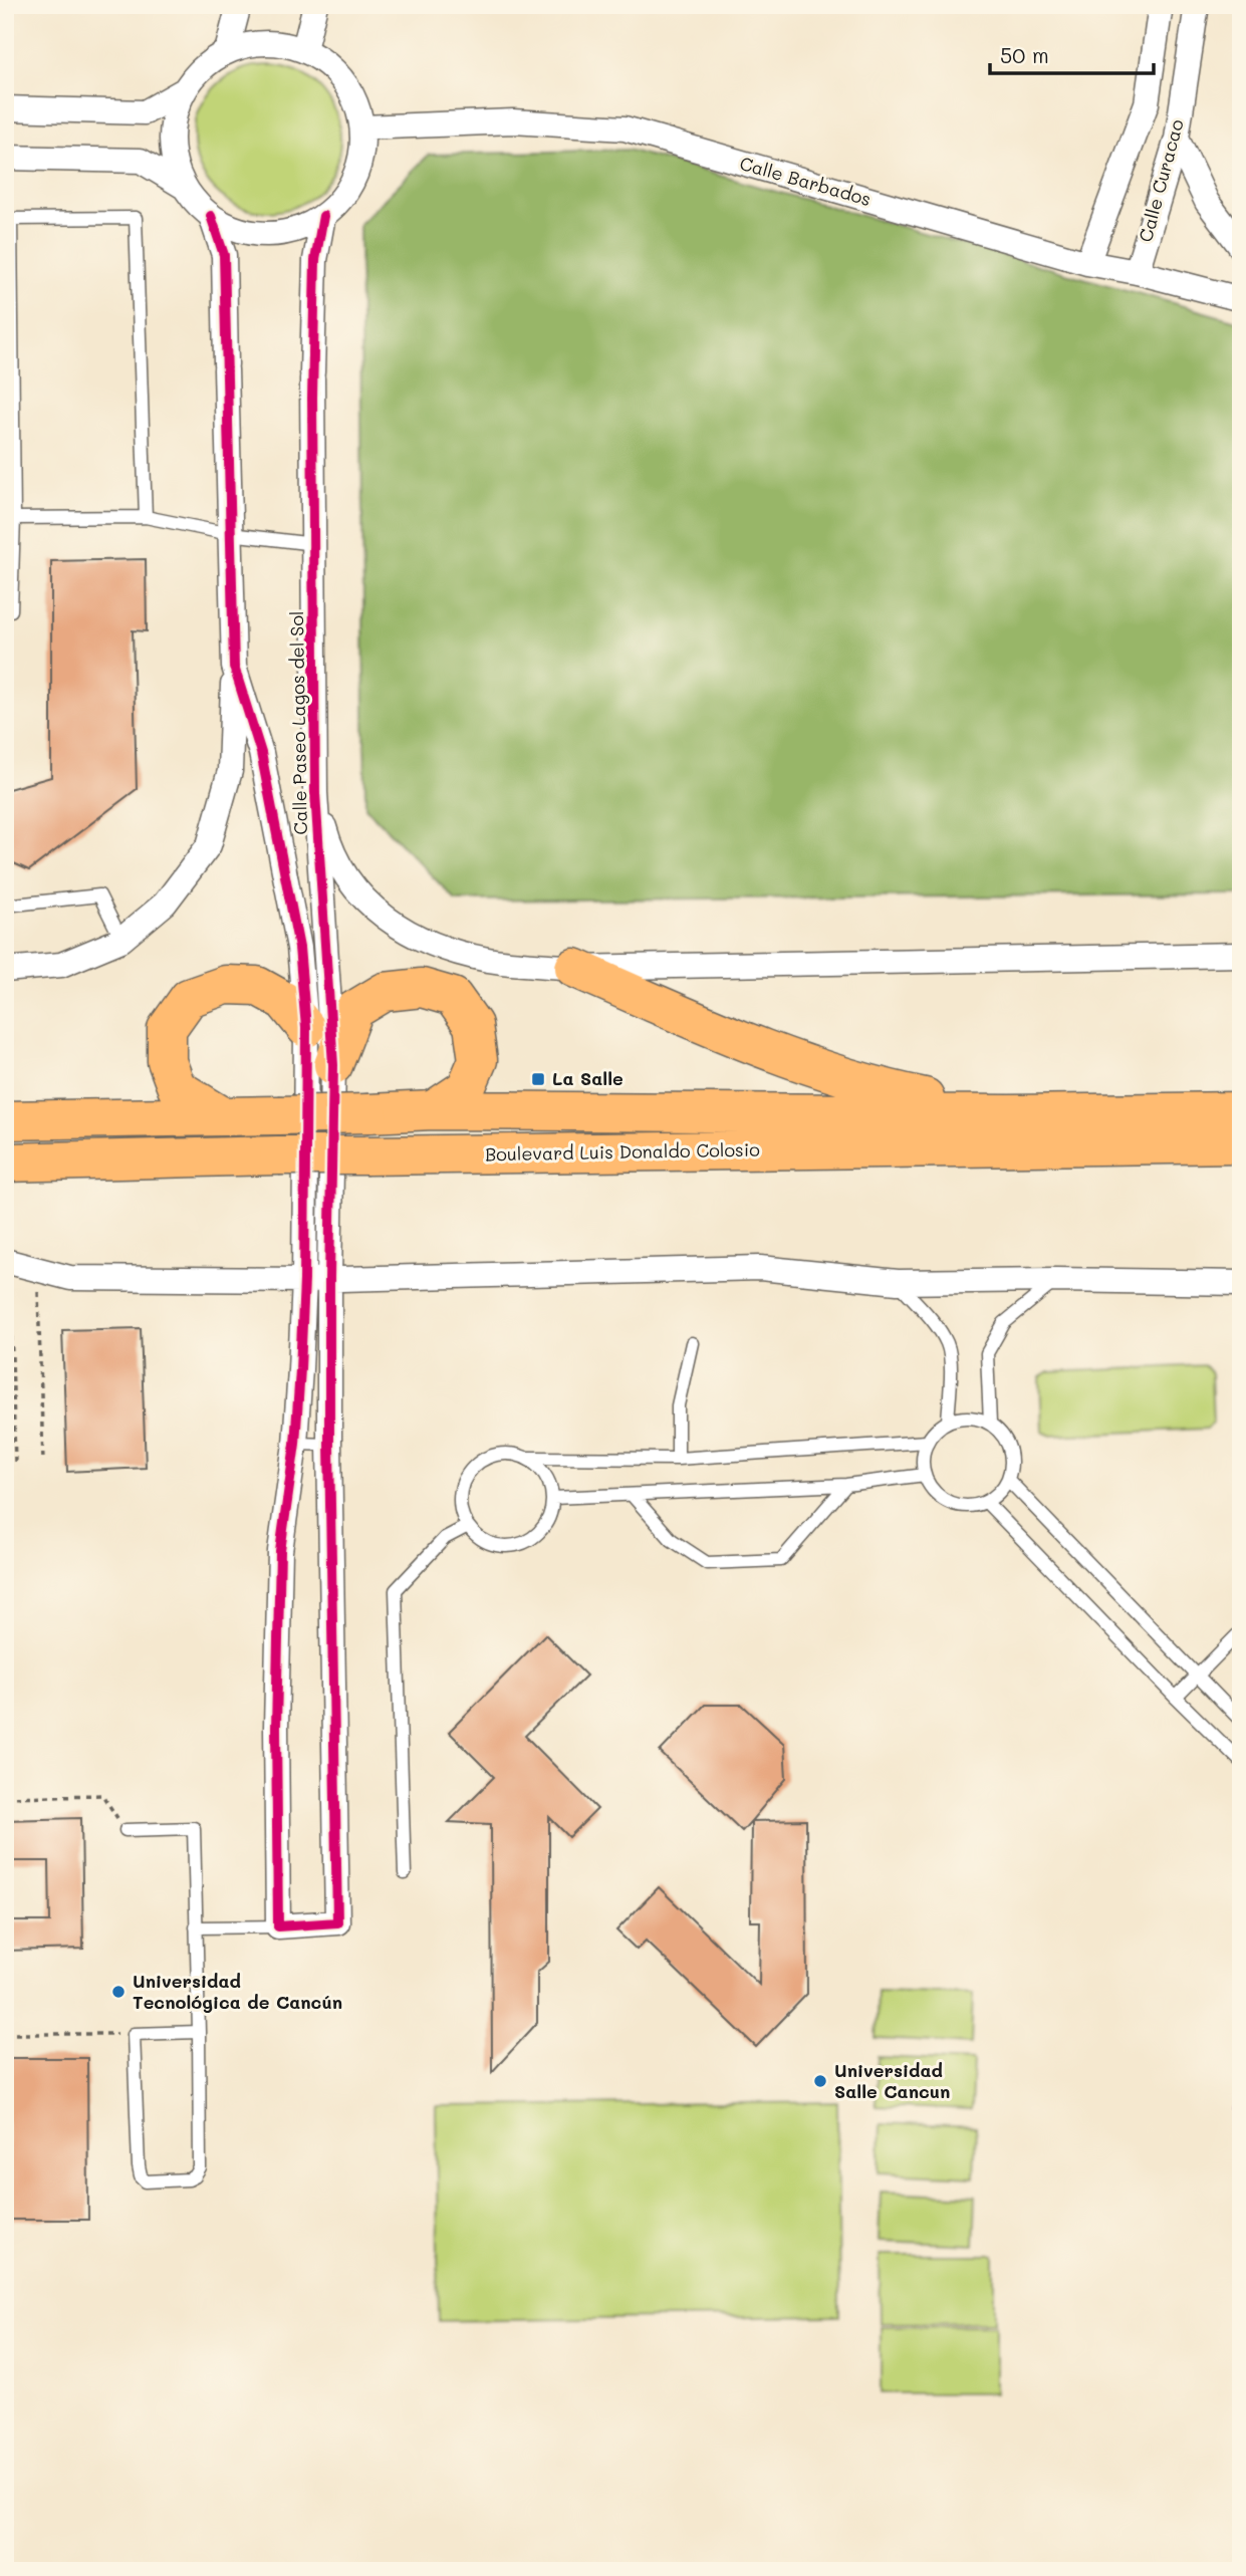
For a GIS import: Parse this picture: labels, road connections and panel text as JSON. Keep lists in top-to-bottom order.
{
  "streets": {
    "main road": ["Boulevard Luis Donaldo Colosio"],
    "street": ["Calle Curacao", "Calle Barbados", "Calle Paseo Lagos del Sol"]
  },
  "crossings": [
    ["Calle Curacao", "Calle Barbados"],
    ["Calle Barbados", "Calle Paseo Lagos del Sol"]
  ],
  "places": {
    "transit": ["La Salle"],
    "other": ["Universidad Tecnológica de Cancún", "Universidad Salle Cancun"]
  },
  "scale_bar": "50 m"
}
